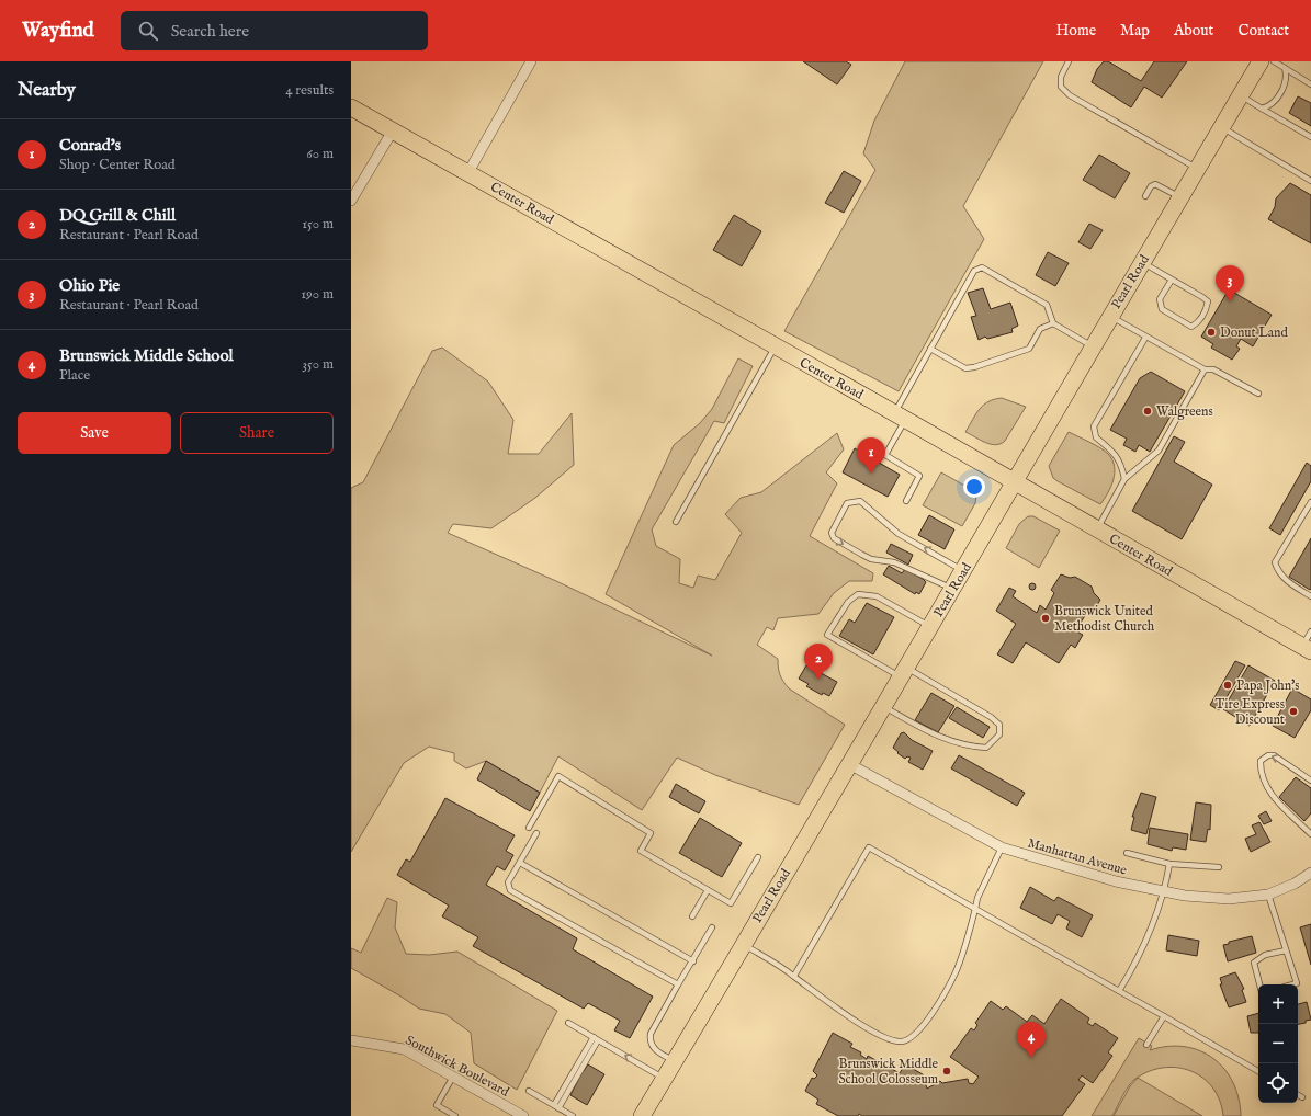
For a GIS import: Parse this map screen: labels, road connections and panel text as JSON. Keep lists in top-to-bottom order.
{
  "streets": {
    "main road": ["Center Road", "Pearl Road"],
    "street": ["Manhattan Avenue", "Southwick Boulevard"]
  },
  "crossings": [
    ["Center Road", "Pearl Road"],
    ["Pearl Road", "Manhattan Avenue"]
  ],
  "places": [
    "Donut Land",
    "Walgreens",
    "Brunswick United Methodist Church",
    "Papa John's",
    "Tire Express Discount",
    "Brunswick Middle School Colosseum"
  ],
  "page": {
    "header": "Wayfind",
    "search": "Search here",
    "nav": [
      "Home",
      "Map",
      "About",
      "Contact"
    ],
    "heading": ["Nearby", "4 results"],
    "list": [
      {
        "mark": "1",
        "name": "Conrad's",
        "note": "Shop · Center Road",
        "value": "60 m"
      },
      {
        "mark": "2",
        "name": "DQ Grill & Chill",
        "note": "Restaurant · Pearl Road",
        "value": "150 m"
      },
      {
        "mark": "3",
        "name": "Ohio Pie",
        "note": "Restaurant · Pearl Road",
        "value": "190 m"
      },
      {
        "mark": "4",
        "name": "Brunswick Middle School",
        "note": "Place",
        "value": "350 m"
      }
    ],
    "pins": [
      "3",
      "1",
      "2",
      "4"
    ],
    "buttons": ["Save", "Share"],
    "map_buttons": ["+", "−"]
  }
}
